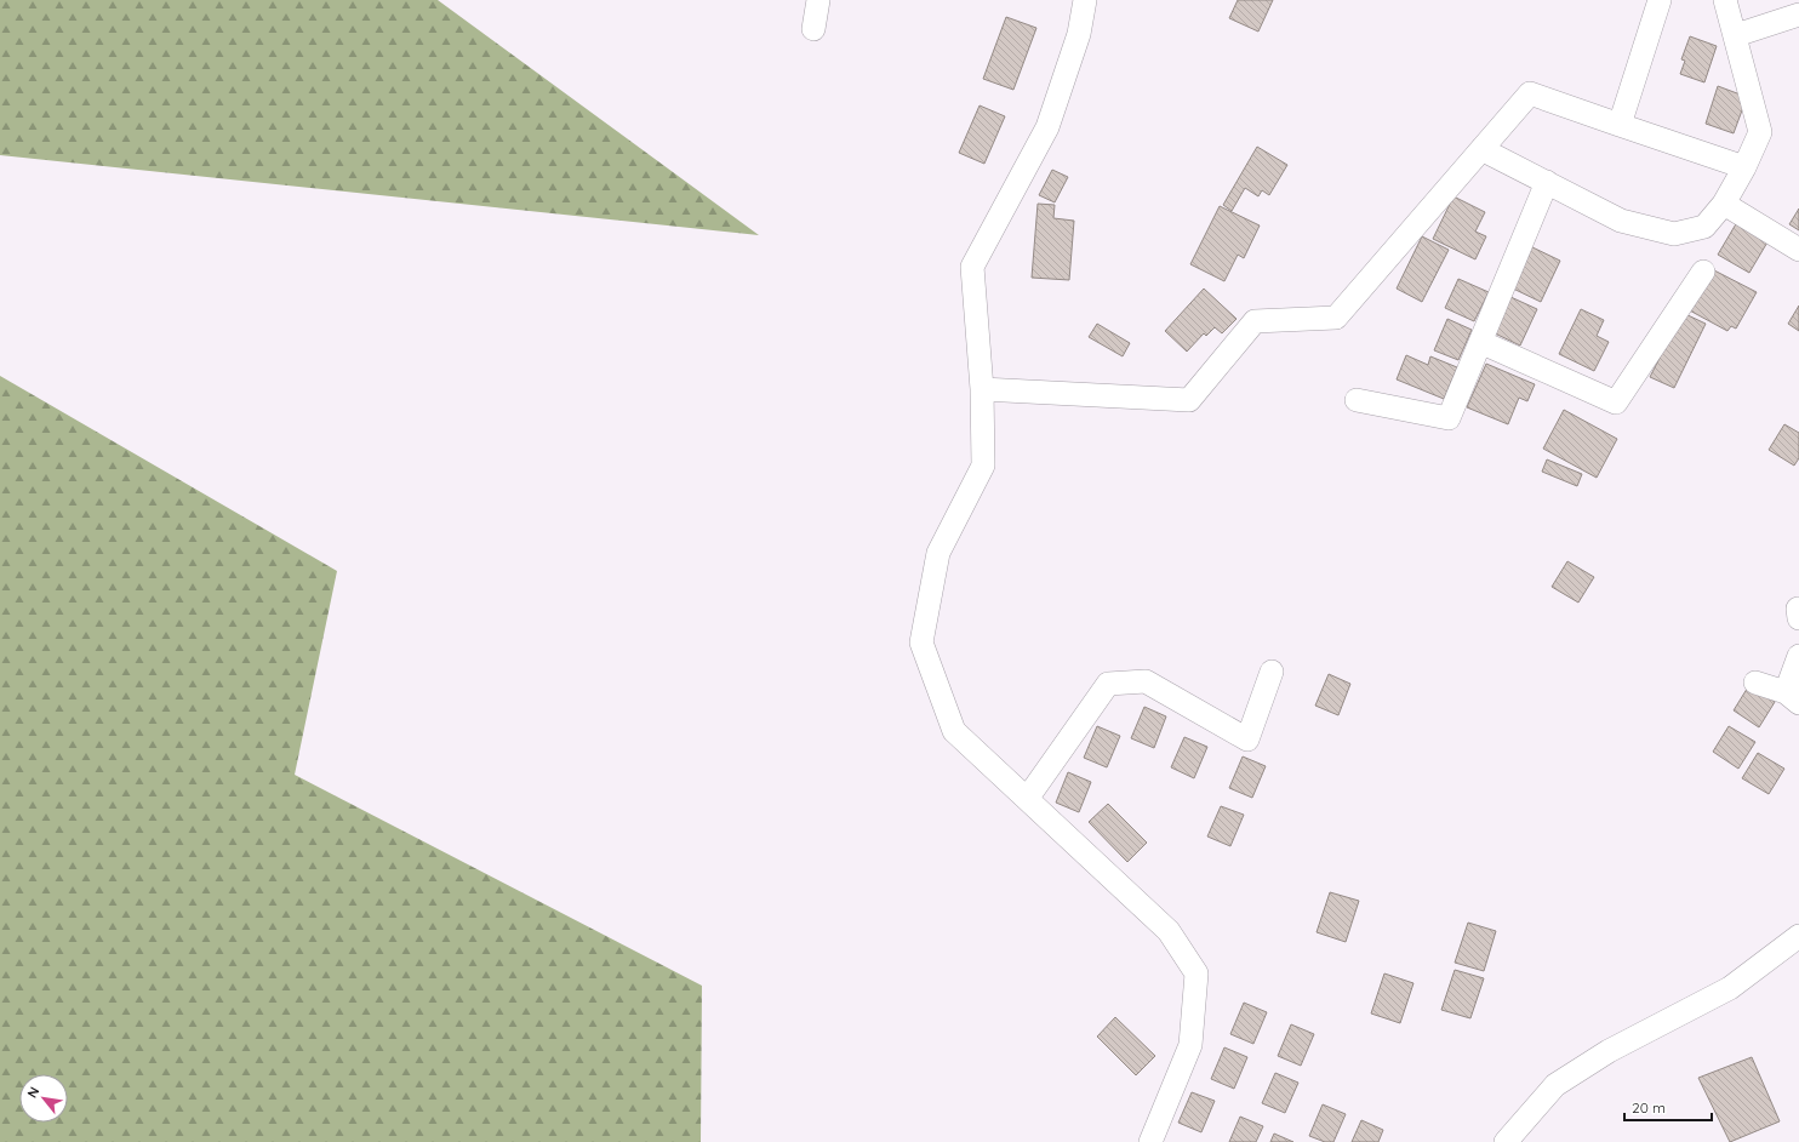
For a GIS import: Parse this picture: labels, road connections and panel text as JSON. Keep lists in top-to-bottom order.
{
  "scale_bar": "20 m",
  "north": "top left"
}
